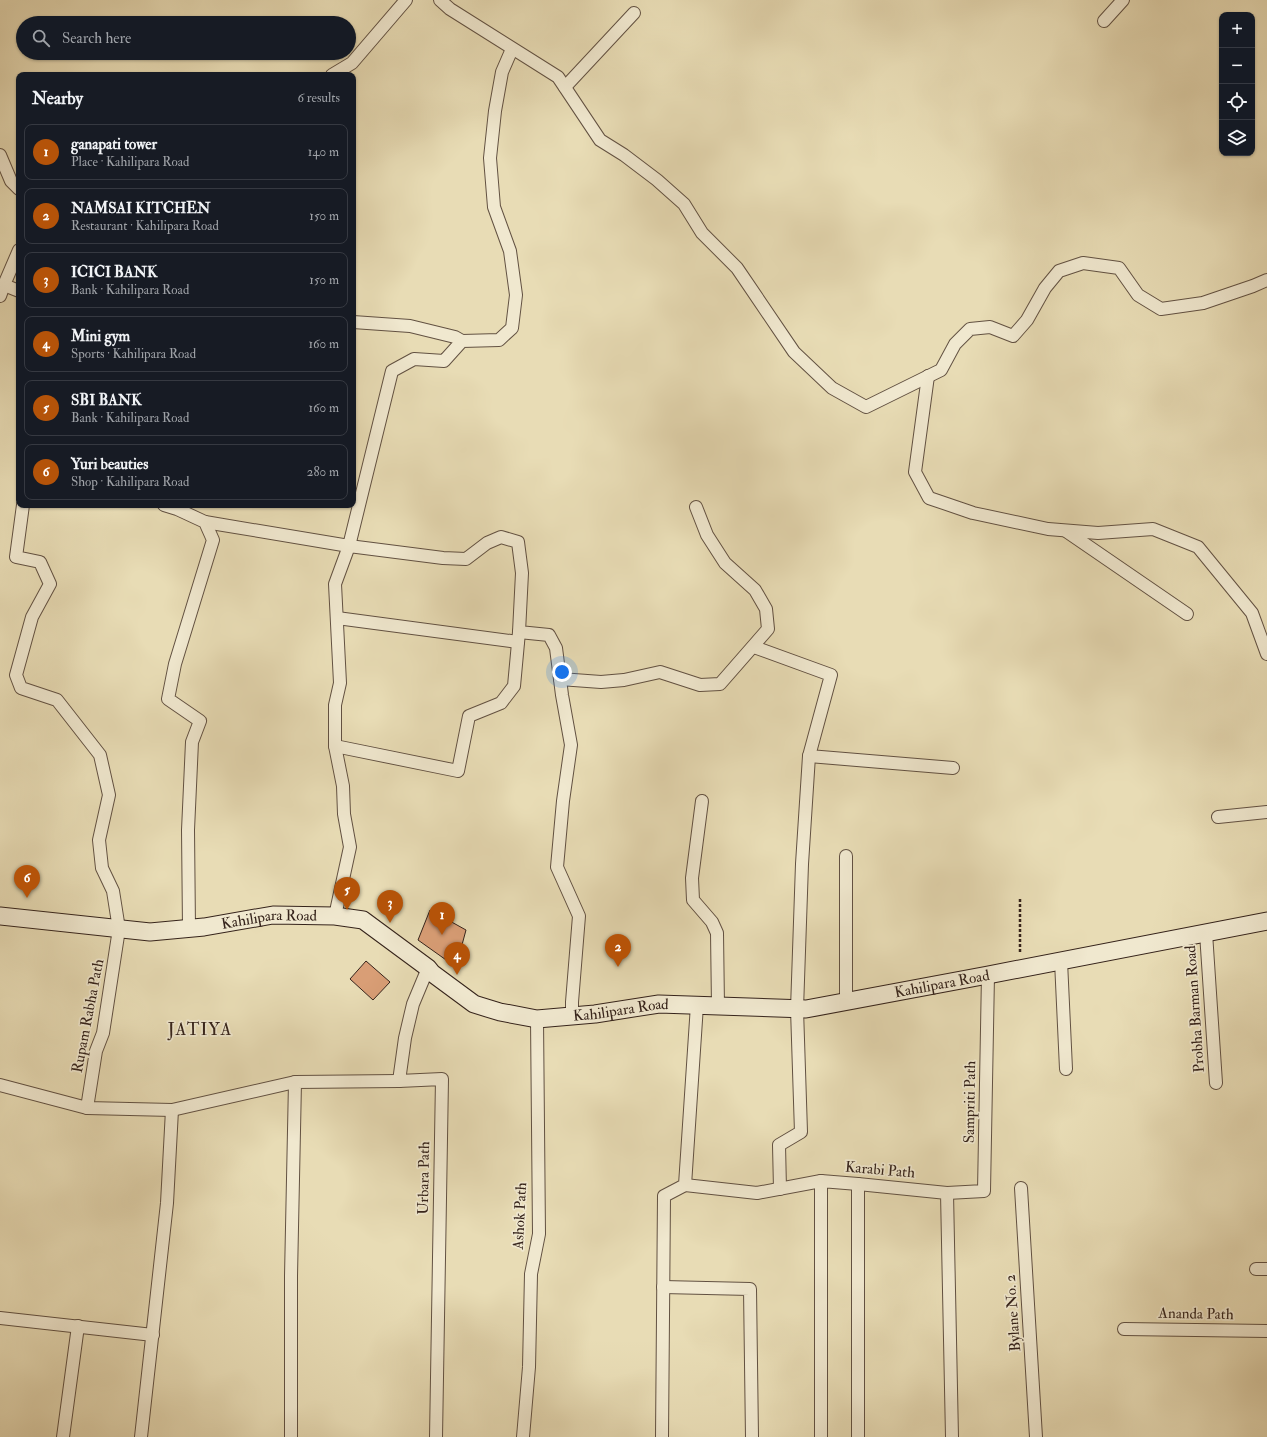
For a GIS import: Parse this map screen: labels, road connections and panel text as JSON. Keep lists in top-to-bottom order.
{
  "streets": {
    "main road": ["Kahilipara Road"],
    "street": [
      "Probha Barman Road",
      "Rupam Rabha Path",
      "Sampriti Path",
      "Karabi Path",
      "Urbara Path",
      "Ashok Path",
      "Bylane No. 2",
      "Ananda Path"
    ]
  },
  "crossings": [
    ["Kahilipara Road", "Probha Barman Road"],
    ["Kahilipara Road", "Rupam Rabha Path"],
    ["Kahilipara Road", "Sampriti Path"],
    ["Kahilipara Road", "Ashok Path"],
    ["Sampriti Path", "Karabi Path"]
  ],
  "districts": ["JATIYA"],
  "page": {
    "map_buttons": ["+", "−"],
    "search": "Search here",
    "heading": ["Nearby", "6 results"],
    "list": [
      {
        "mark": "1",
        "name": "ganapati tower",
        "note": "Place · Kahilipara Road",
        "value": "140 m"
      },
      {
        "mark": "2",
        "name": "NAMSAI KITCHEN",
        "note": "Restaurant · Kahilipara Road",
        "value": "150 m"
      },
      {
        "mark": "3",
        "name": "ICICI BANK",
        "note": "Bank · Kahilipara Road",
        "value": "150 m"
      },
      {
        "mark": "4",
        "name": "Mini gym",
        "note": "Sports · Kahilipara Road",
        "value": "160 m"
      },
      {
        "mark": "5",
        "name": "SBI BANK",
        "note": "Bank · Kahilipara Road",
        "value": "160 m"
      },
      {
        "mark": "6",
        "name": "Yuri beauties",
        "note": "Shop · Kahilipara Road",
        "value": "280 m"
      }
    ],
    "pins": [
      "6",
      "5",
      "3",
      "1",
      "2",
      "4"
    ]
  }
}
